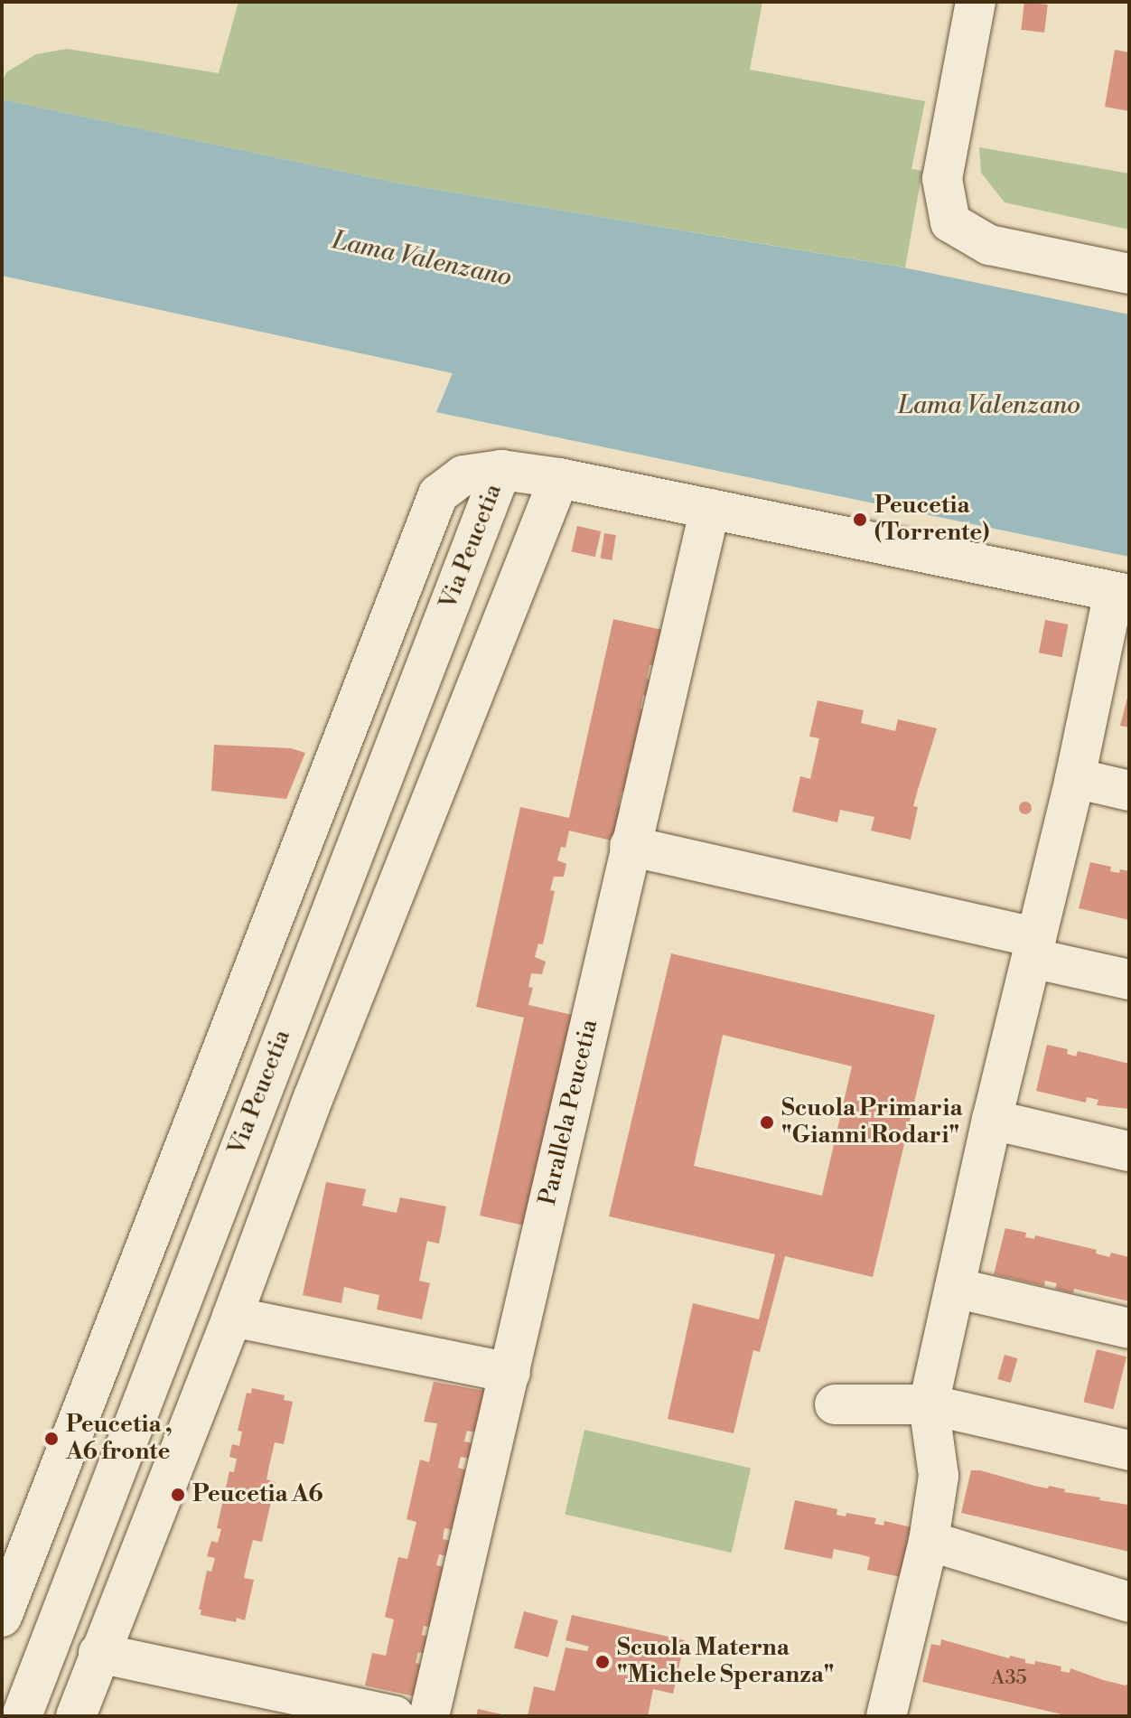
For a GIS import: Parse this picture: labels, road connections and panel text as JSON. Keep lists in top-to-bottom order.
{
  "streets": {
    "street": ["Via Peucetia", "Parallela Peucetia"]
  },
  "crossings": [
    ["Via Peucetia", "Parallela Peucetia"]
  ],
  "water": ["Lama Valenzano"],
  "places": [
    "Peucetia (Torrente)",
    "Scuola Primaria \"Gianni Rodari\"",
    "Peucetia , A6 fronte",
    "Peucetia A6",
    "Scuola Materna \"Michele Speranza\""
  ],
  "house_numbers": ["A35"]
}
